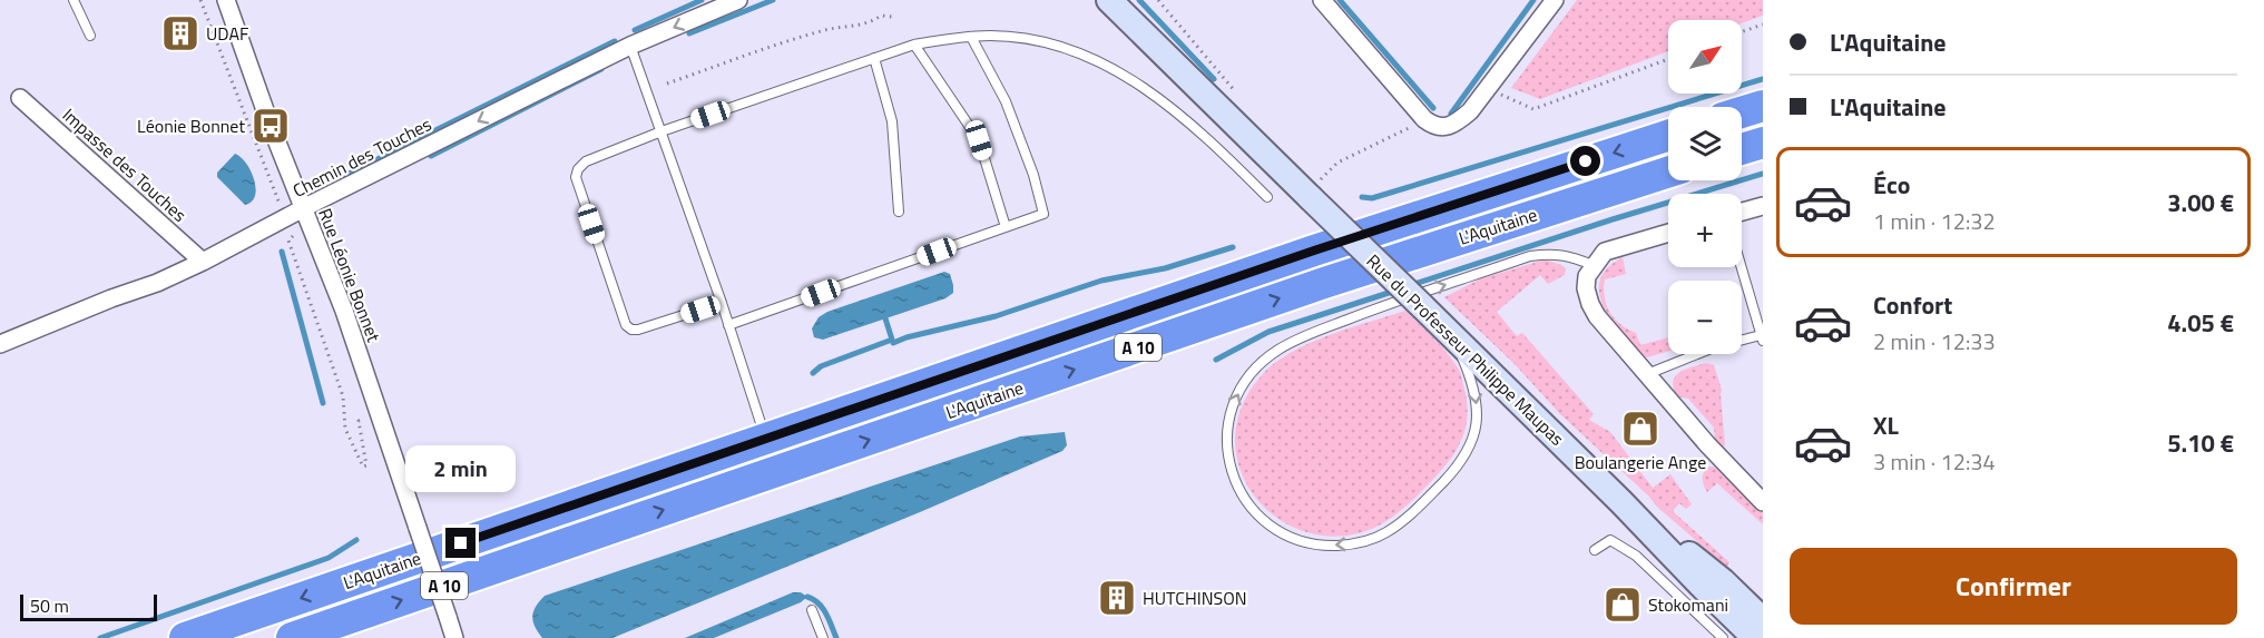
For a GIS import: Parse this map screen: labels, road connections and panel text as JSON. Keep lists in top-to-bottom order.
{
  "streets": {
    "highway": ["L'Aquitaine", "A 10"],
    "street": [
      "Chemin des Touches",
      "Impasse des Touches",
      "Rue Léonie Bonnet",
      "Rue du Professeur Philippe Maupas"
    ]
  },
  "crossings": [
    ["Chemin des Touches", "Impasse des Touches"],
    ["Chemin des Touches", "Rue Léonie Bonnet"]
  ],
  "one_way": ["Chemin des Touches"],
  "places": {
    "building": ["UDAF", "HUTCHINSON"],
    "bus stop": ["Léonie Bonnet"],
    "shop": ["Boulangerie Ange", "Stokomani"]
  },
  "scale_bar": "50 m",
  "north": "top right",
  "page": {
    "banner": ["L'Aquitaine", "L'Aquitaine"],
    "map_buttons": ["+", "−"],
    "list": [
      {
        "name": "Éco",
        "note": "1 min · 12:32",
        "value": "3.00 €"
      },
      {
        "name": "Confort",
        "note": "2 min · 12:33",
        "value": "4.05 €"
      },
      {
        "name": "XL",
        "note": "3 min · 12:34",
        "value": "5.10 €"
      }
    ],
    "bubble": "2 min",
    "buttons": "Confirmer",
    "scale": "50 m"
  }
}
